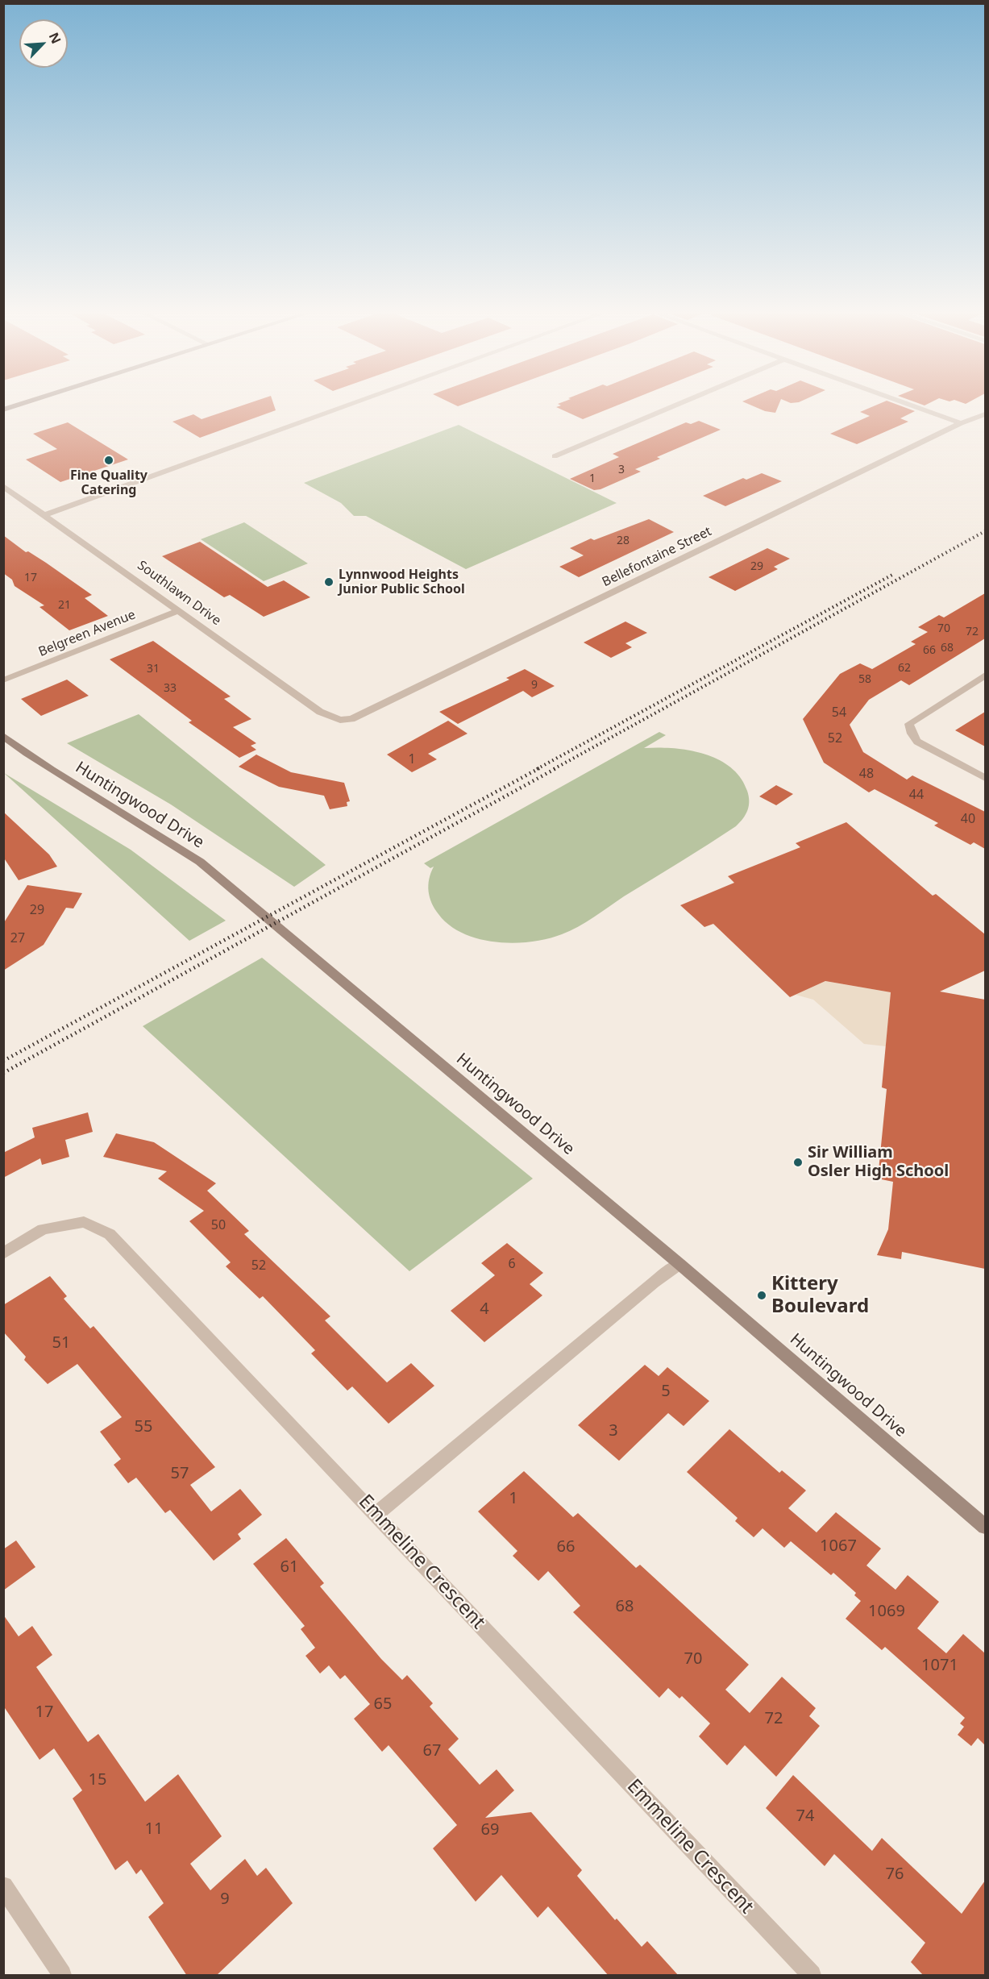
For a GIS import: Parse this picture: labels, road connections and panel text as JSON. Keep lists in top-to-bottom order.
{
  "streets": {
    "street": [
      "Bellefontaine Street",
      "Southlawn Drive",
      "Belgreen Avenue",
      "Huntingwood Drive",
      "Emmeline Crescent"
    ]
  },
  "crossings": [
    ["Bellefontaine Street", "Southlawn Drive"],
    ["Southlawn Drive", "Belgreen Avenue"]
  ],
  "places": [
    "Fine Quality Catering",
    "Lynnwood Heights Junior Public School",
    "Sir William Osler High School",
    "Kittery Boulevard"
  ],
  "house_numbers": [
    "3",
    "1",
    "28",
    "29",
    "17",
    "21",
    "70",
    "72",
    "68",
    "66",
    "62",
    "31",
    "58",
    "9",
    "33",
    "54",
    "52",
    "1",
    "48",
    "44",
    "40",
    "29",
    "27",
    "50",
    "6",
    "52",
    "4",
    "51",
    "5",
    "55",
    "3",
    "57",
    "1",
    "1067",
    "66",
    "61",
    "68",
    "1069",
    "70",
    "1071",
    "65",
    "17",
    "72",
    "67",
    "15",
    "74",
    "11",
    "69",
    "76",
    "9"
  ],
  "north": "top right"
}
